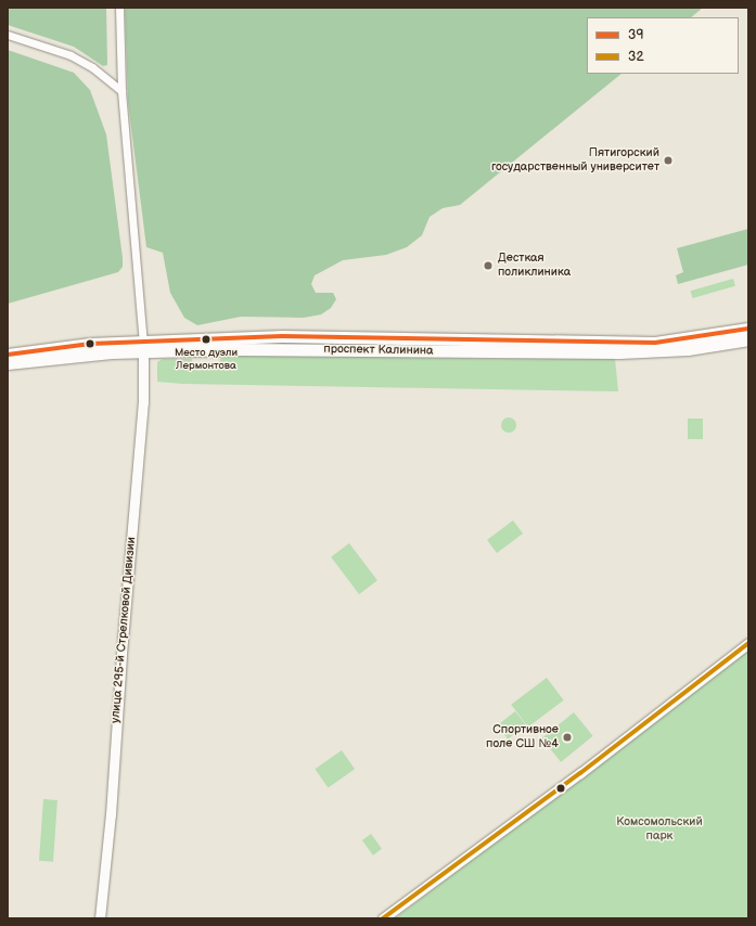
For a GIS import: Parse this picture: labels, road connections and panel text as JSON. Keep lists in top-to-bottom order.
{
  "streets": {
    "main road": ["проспект Калинина"],
    "street": ["улица 295-й Стрелковой Дивизии"]
  },
  "crossings": [
    ["проспект Калинина", "улица 295-й Стрелковой Дивизии"]
  ],
  "parks": ["Комсомольский парк"],
  "places": [
    "Пятигорский государственный университет",
    "Десткая поликлиника",
    "Место дуэли Лермонтова",
    "Спортивное поле СШ №4"
  ],
  "lines": ["transit line 39", "transit line 32"],
  "legend": ["39", "32"]
}
